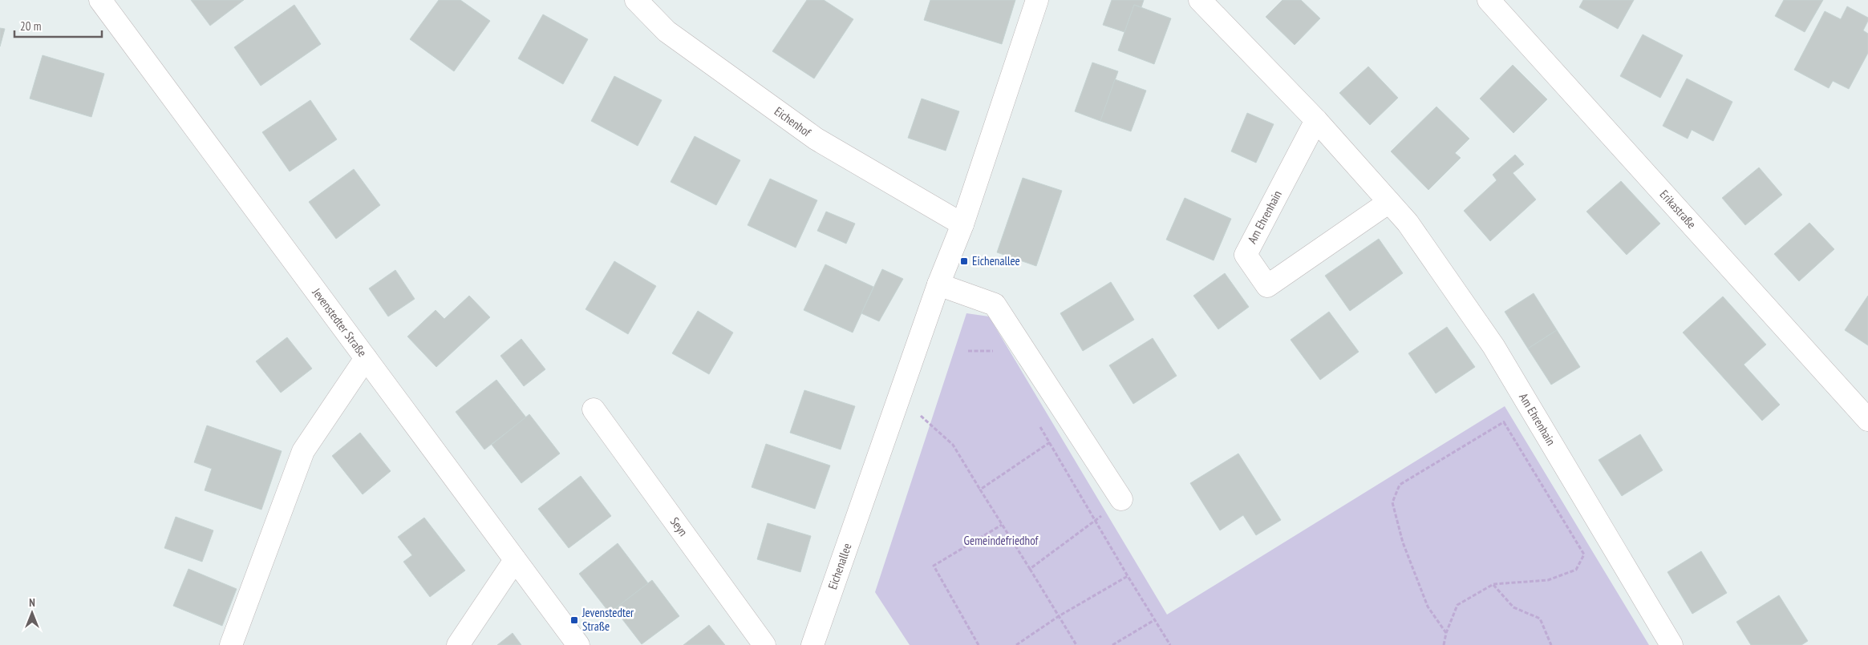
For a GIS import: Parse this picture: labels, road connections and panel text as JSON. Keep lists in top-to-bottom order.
{
  "streets": {
    "street": [
      "Eichenhof",
      "Erikastraße",
      "Am Ehrenhain",
      "Jevenstedter Straße",
      "Seyn",
      "Eichenallee"
    ]
  },
  "crossings": [
    ["Eichenhof", "Eichenallee"]
  ],
  "parks": ["Gemeindefriedhof"],
  "places": {
    "transit": ["Eichenallee", "Jevenstedter Straße"]
  },
  "scale_bar": "20 m",
  "north": "top"
}
